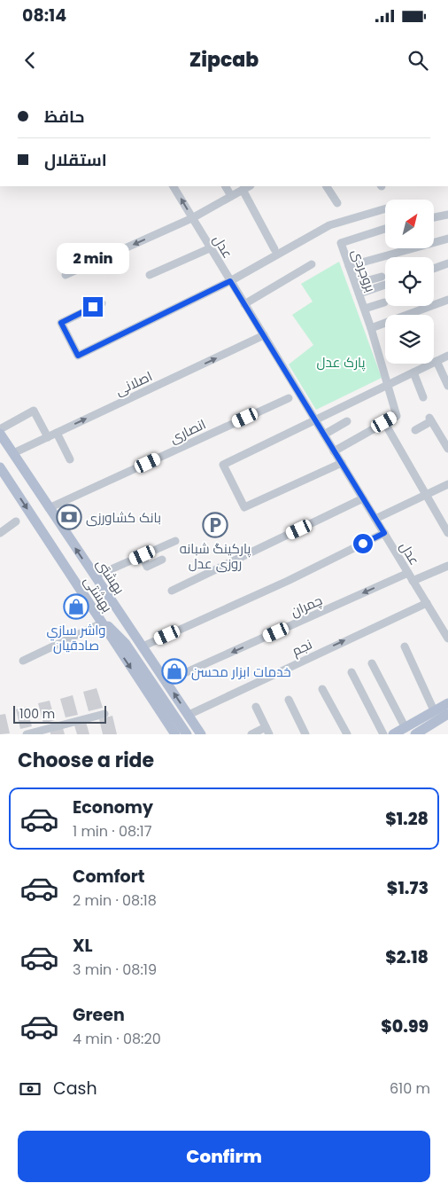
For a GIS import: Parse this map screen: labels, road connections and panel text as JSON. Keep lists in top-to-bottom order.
{
  "streets": {
    "main road": ["بهشتى", "بهشتی"],
    "street": [
      "عدل",
      "بروجردی",
      "اصلانی",
      "انصاری",
      "چمران",
      "نجم"
    ]
  },
  "crossings": [
    ["عدل", "بروجردی"],
    ["عدل", "اصلانی"],
    ["عدل", "چمران"],
    ["عدل", "نجم"],
    ["اصلانی", "بهشتى"],
    ["انصاری", "بهشتى"],
    ["بهشتى", "چمران"],
    ["بهشتى", "نجم"]
  ],
  "one_way": ["اصلانی", "نجم"],
  "parks": ["پارک عدل"],
  "places": {
    "bank": ["بانک کشاورزی"],
    "parking": ["پارکینگ شبانه روزی عدل"],
    "shop": ["واشر سازي صادقیان", "خدمات ابزار محسن"]
  },
  "scale_bar": "100 m",
  "north": "top right",
  "page": {
    "status": "08:14",
    "header": "Zipcab",
    "banner": ["حافظ", "استقلال"],
    "bubble": "2 min",
    "scale": "100 m",
    "heading": "Choose a ride",
    "list": [
      {
        "name": "Economy",
        "note": "1 min · 08:17",
        "value": "$1.28"
      },
      {
        "name": "Comfort",
        "note": "2 min · 08:18",
        "value": "$1.73"
      },
      {
        "name": "XL",
        "note": "3 min · 08:19",
        "value": "$2.18"
      },
      {
        "name": "Green",
        "note": "4 min · 08:20",
        "value": "$0.99"
      }
    ],
    "pay": ["Cash", "610 m"],
    "buttons": "Confirm"
  }
}
